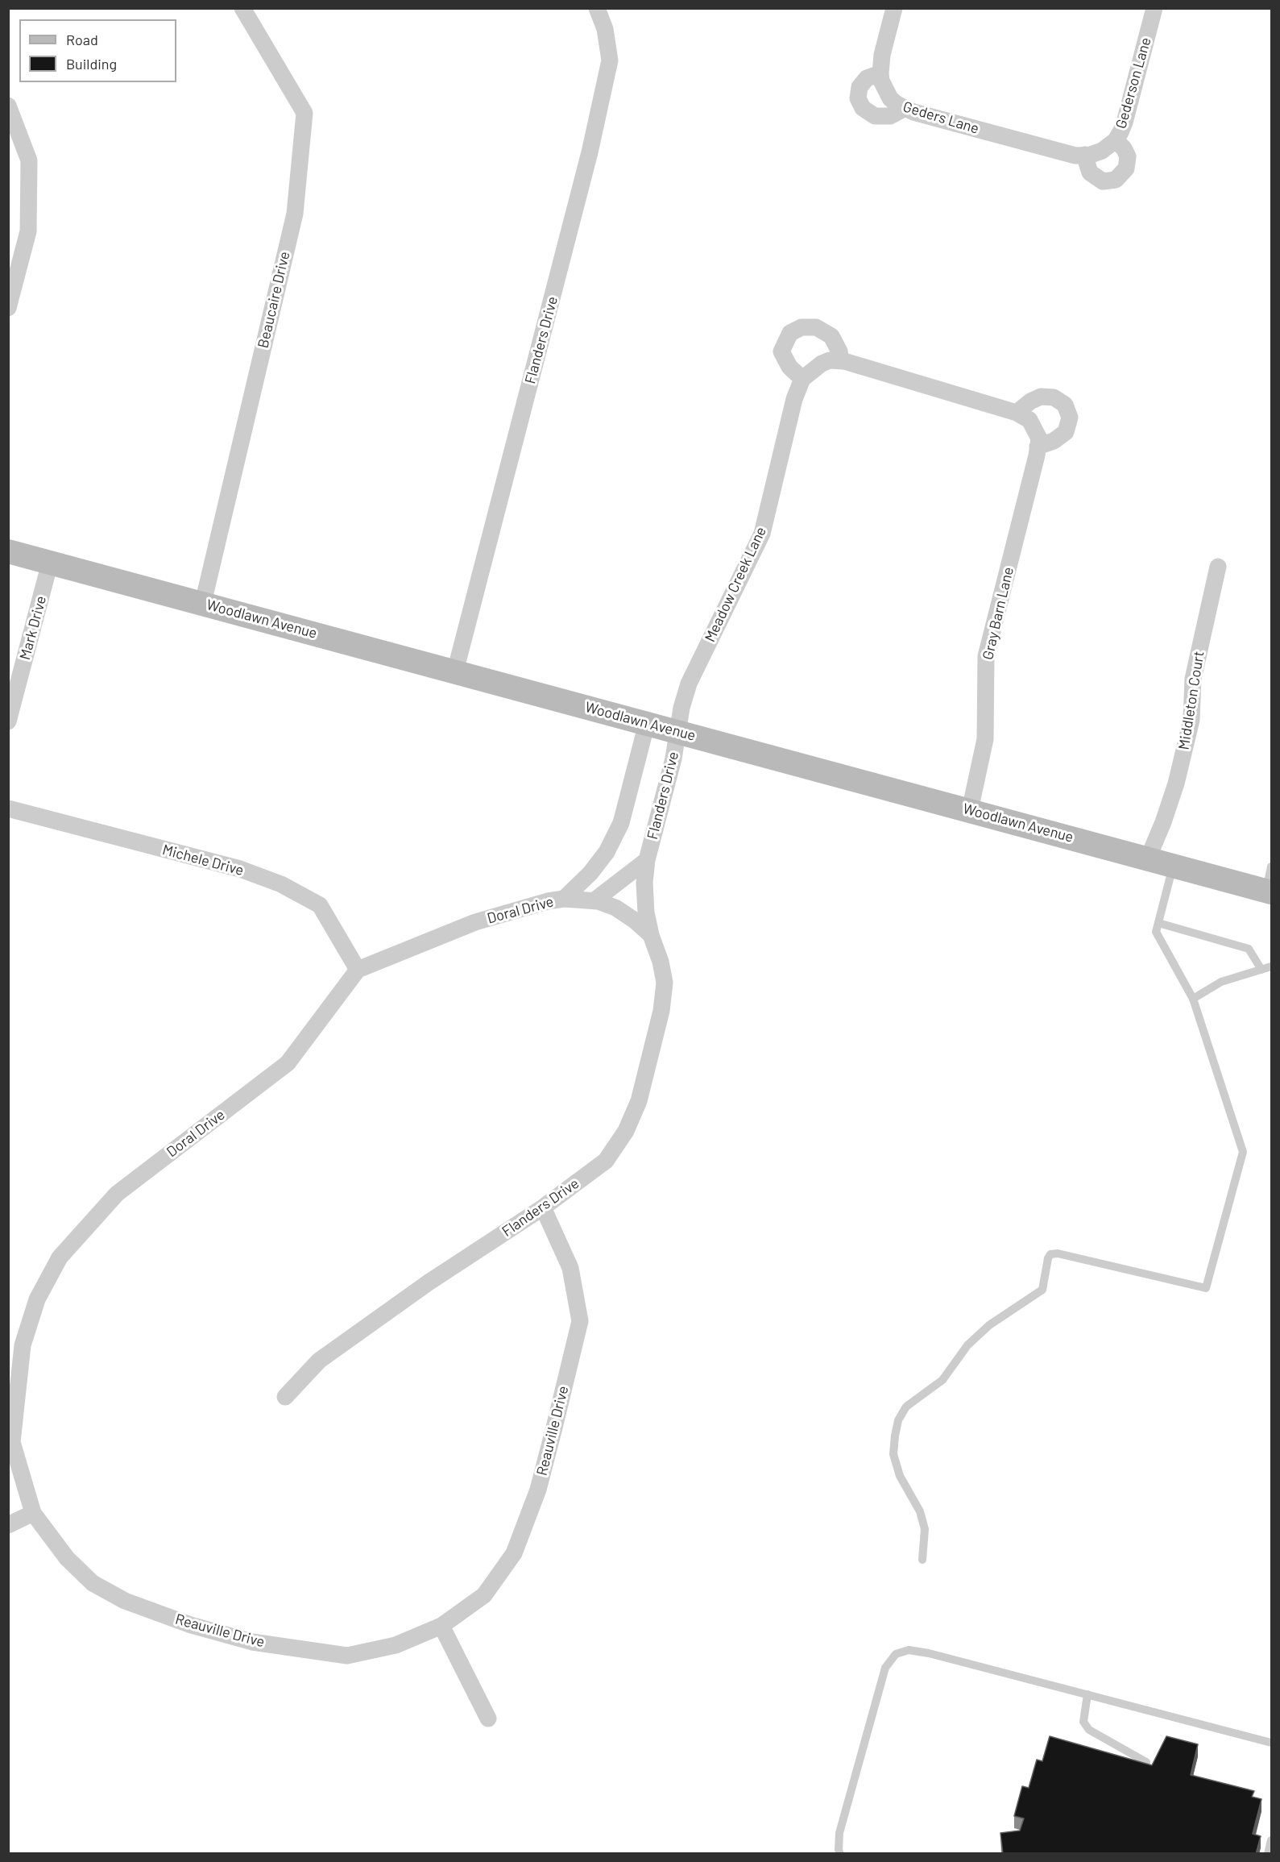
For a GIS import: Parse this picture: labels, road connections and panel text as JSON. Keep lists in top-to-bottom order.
{
  "streets": {
    "street": [
      "Gederson Lane",
      "Geders Lane",
      "Beaucaire Drive",
      "Flanders Drive",
      "Meadow Creek Lane",
      "Gray Barn Lane",
      "Woodlawn Avenue",
      "Mark Drive",
      "Middleton Court",
      "Michele Drive",
      "Doral Drive",
      "Reauville Drive"
    ]
  },
  "crossings": [
    ["Gederson Lane", "Geders Lane"],
    ["Beaucaire Drive", "Woodlawn Avenue"],
    ["Flanders Drive", "Meadow Creek Lane"],
    ["Flanders Drive", "Woodlawn Avenue"],
    ["Flanders Drive", "Doral Drive"],
    ["Flanders Drive", "Reauville Drive"],
    ["Meadow Creek Lane", "Woodlawn Avenue"],
    ["Gray Barn Lane", "Woodlawn Avenue"],
    ["Woodlawn Avenue", "Mark Drive"],
    ["Woodlawn Avenue", "Middleton Court"],
    ["Michele Drive", "Doral Drive"],
    ["Doral Drive", "Reauville Drive"]
  ],
  "legend": ["Road", "Building"]
}
